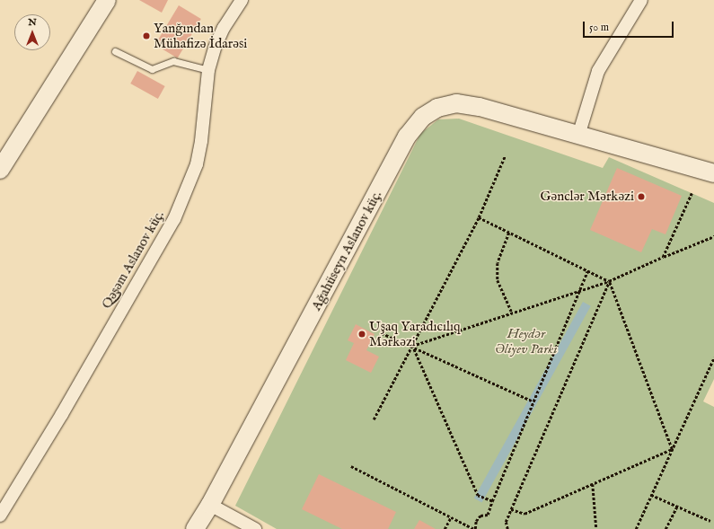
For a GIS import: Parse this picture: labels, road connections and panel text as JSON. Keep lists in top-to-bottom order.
{
  "streets": {
    "street": ["Ağahüseyn Aslanov küç.", "Qəşəm Aslanov küç."]
  },
  "parks": ["Heydər Əliyev Parkı"],
  "places": ["Yanğından Mühafizə İdarəsi", "Gənclər Mərkəzi", "Uşaq Yaradıcılıq Mərkəzi"],
  "scale_bar": "50 m",
  "north": "top"
}
